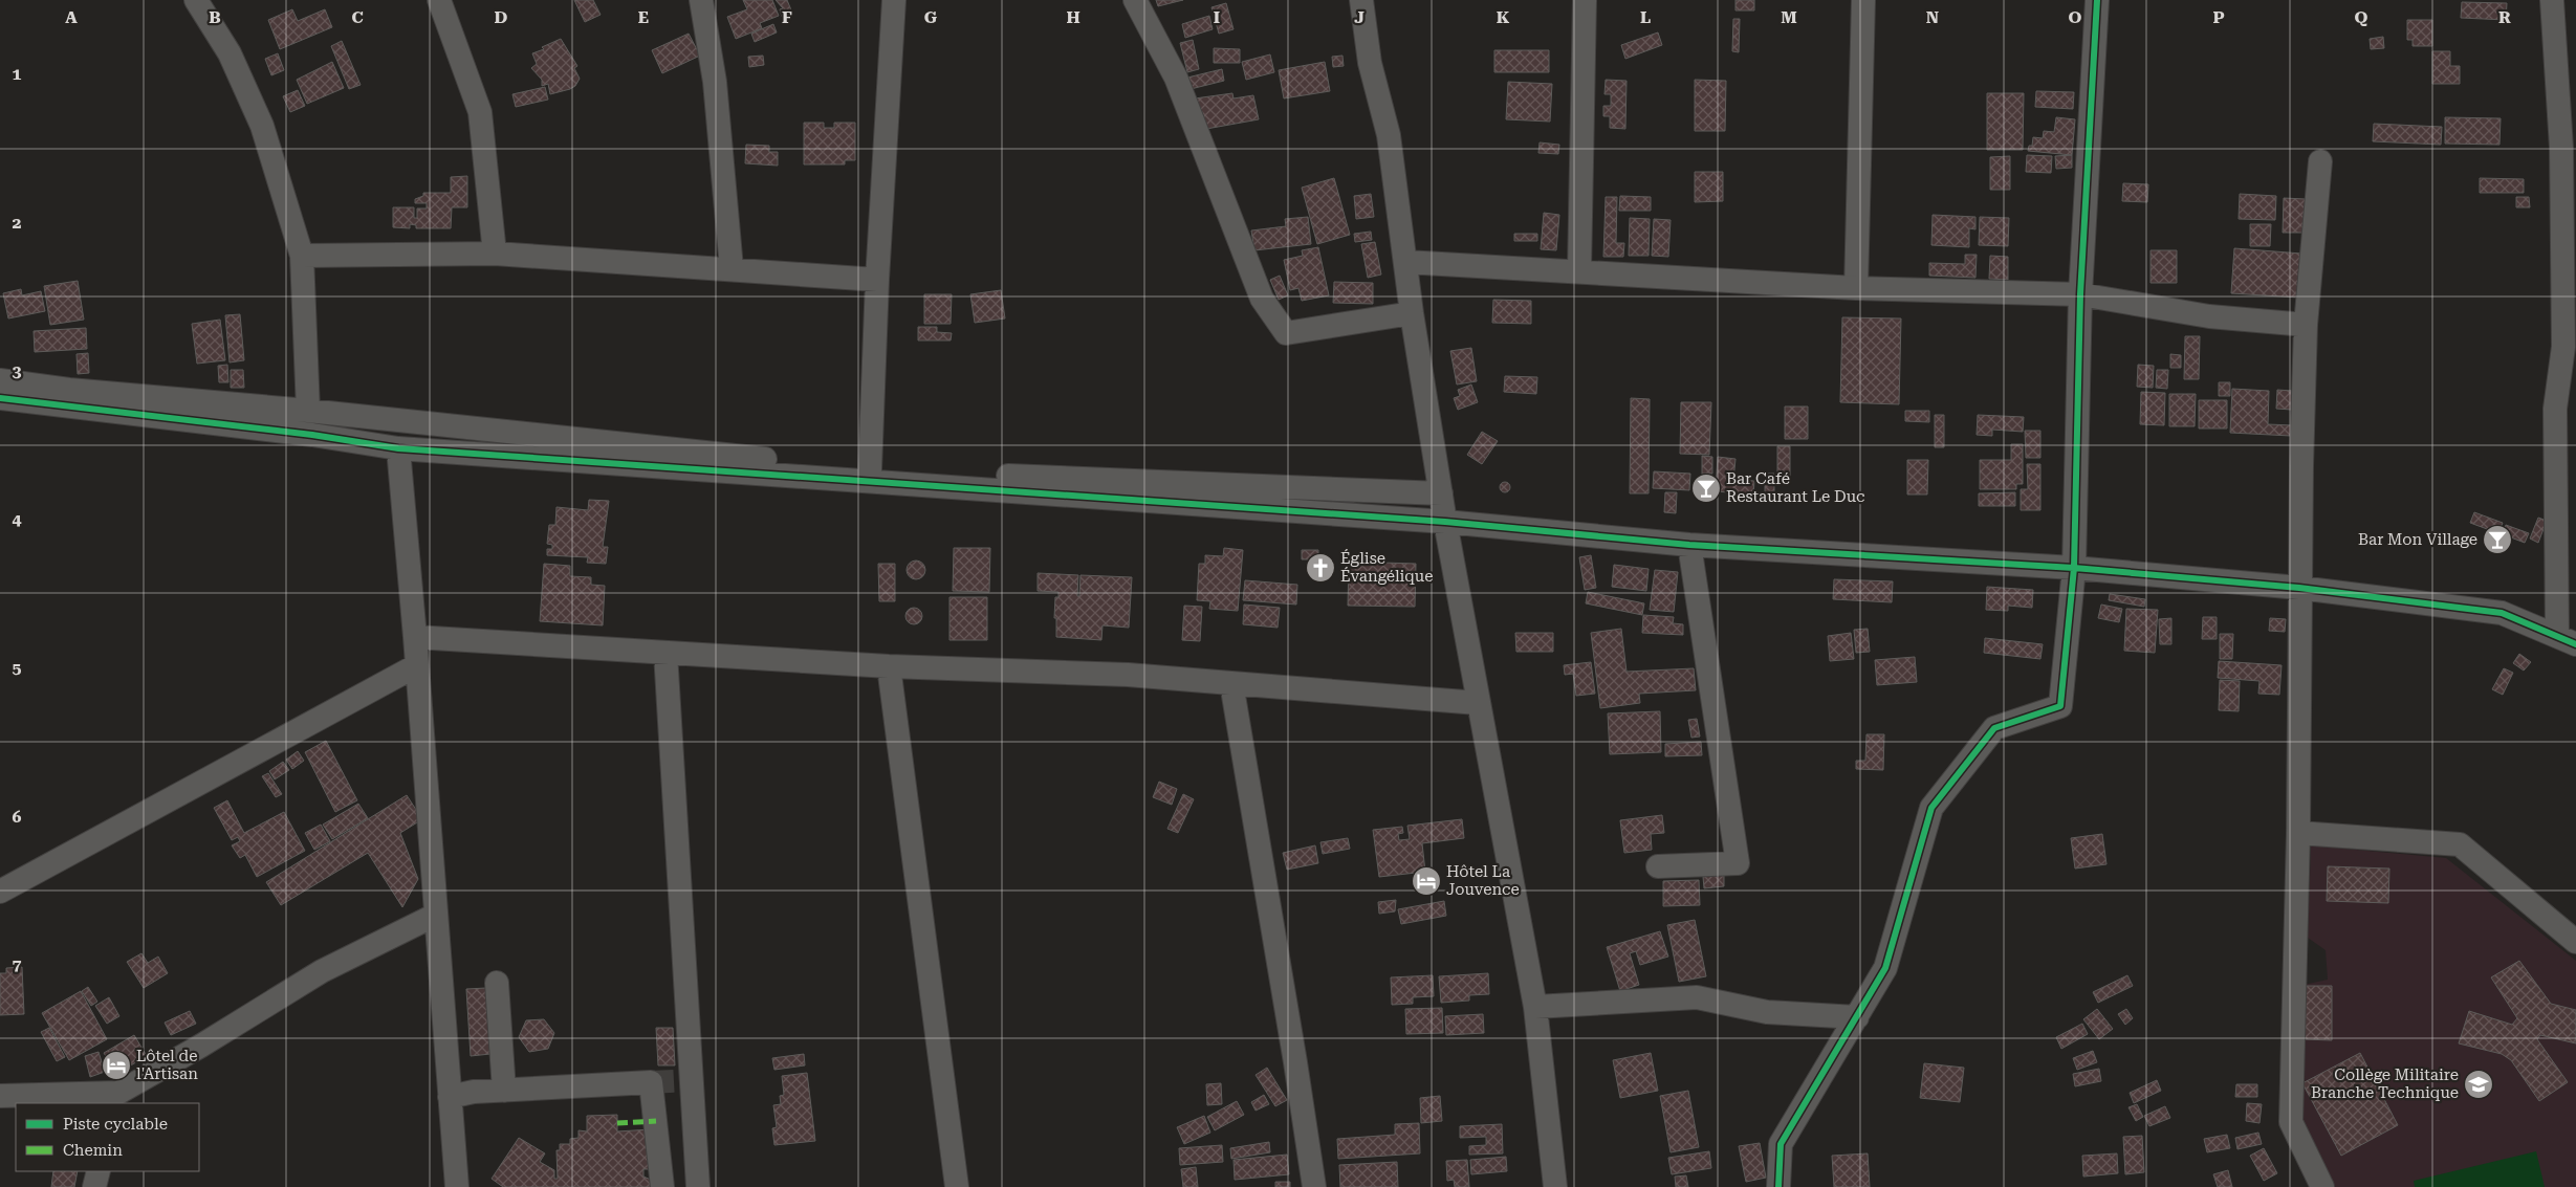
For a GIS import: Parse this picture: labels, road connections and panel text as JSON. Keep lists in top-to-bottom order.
{
  "places": {
    "bar": ["Bar Café Restaurant Le Duc", "Bar Mon Village"],
    "church": ["Église Évangélique"],
    "hotel": ["Hôtel La Jouvence", "Lôtel de l'Artisan"],
    "school or university": ["Collège Militaire Branche Technique"]
  },
  "legend": ["Piste cyclable", "Chemin"],
  "grid": {
    "columns": [
      "A",
      "B",
      "C",
      "D",
      "E",
      "F",
      "G",
      "H",
      "I",
      "J",
      "K",
      "L",
      "M",
      "N",
      "O",
      "P",
      "Q",
      "R"
    ],
    "rows": [
      "1",
      "2",
      "3",
      "4",
      "5",
      "6",
      "7"
    ]
  }
}
